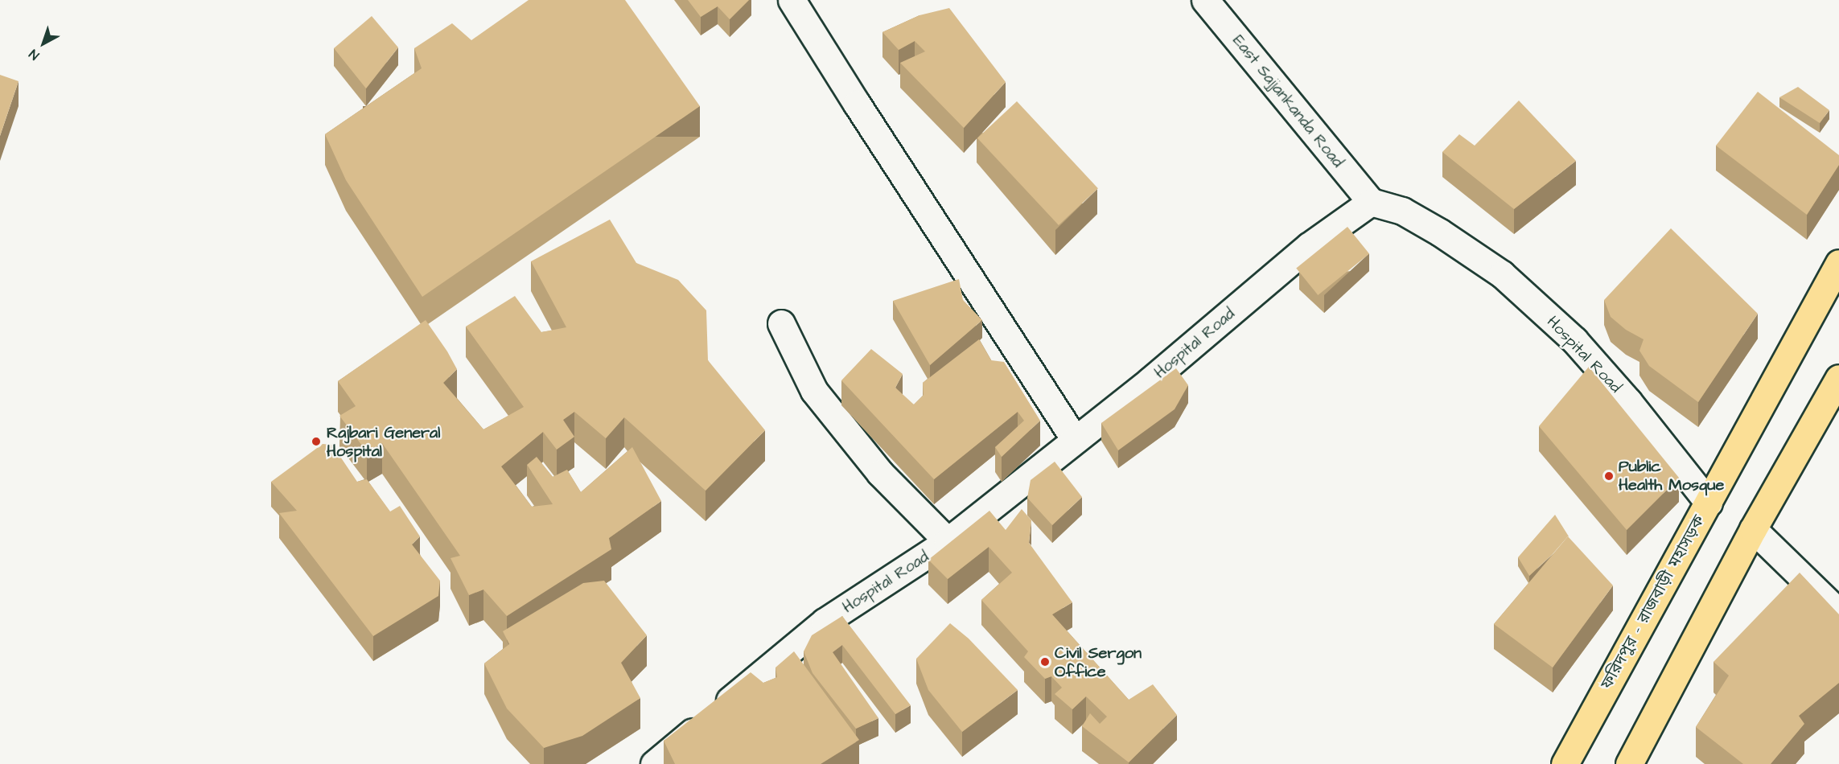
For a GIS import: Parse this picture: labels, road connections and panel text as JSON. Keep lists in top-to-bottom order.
{
  "streets": {
    "main road": ["ফরিদপুর - রাজবাড়ী মহাসড়ক"],
    "street": ["East Sajjankanda Road", "Hospital Road"]
  },
  "crossings": [
    ["East Sajjankanda Road", "Hospital Road"],
    ["Hospital Road", "ফরিদপুর - রাজবাড়ী মহাসড়ক"]
  ],
  "places": ["Rajbari General Hospital", "Public Health Mosque", "Civil Sergon Office"],
  "north": "bottom left"
}
